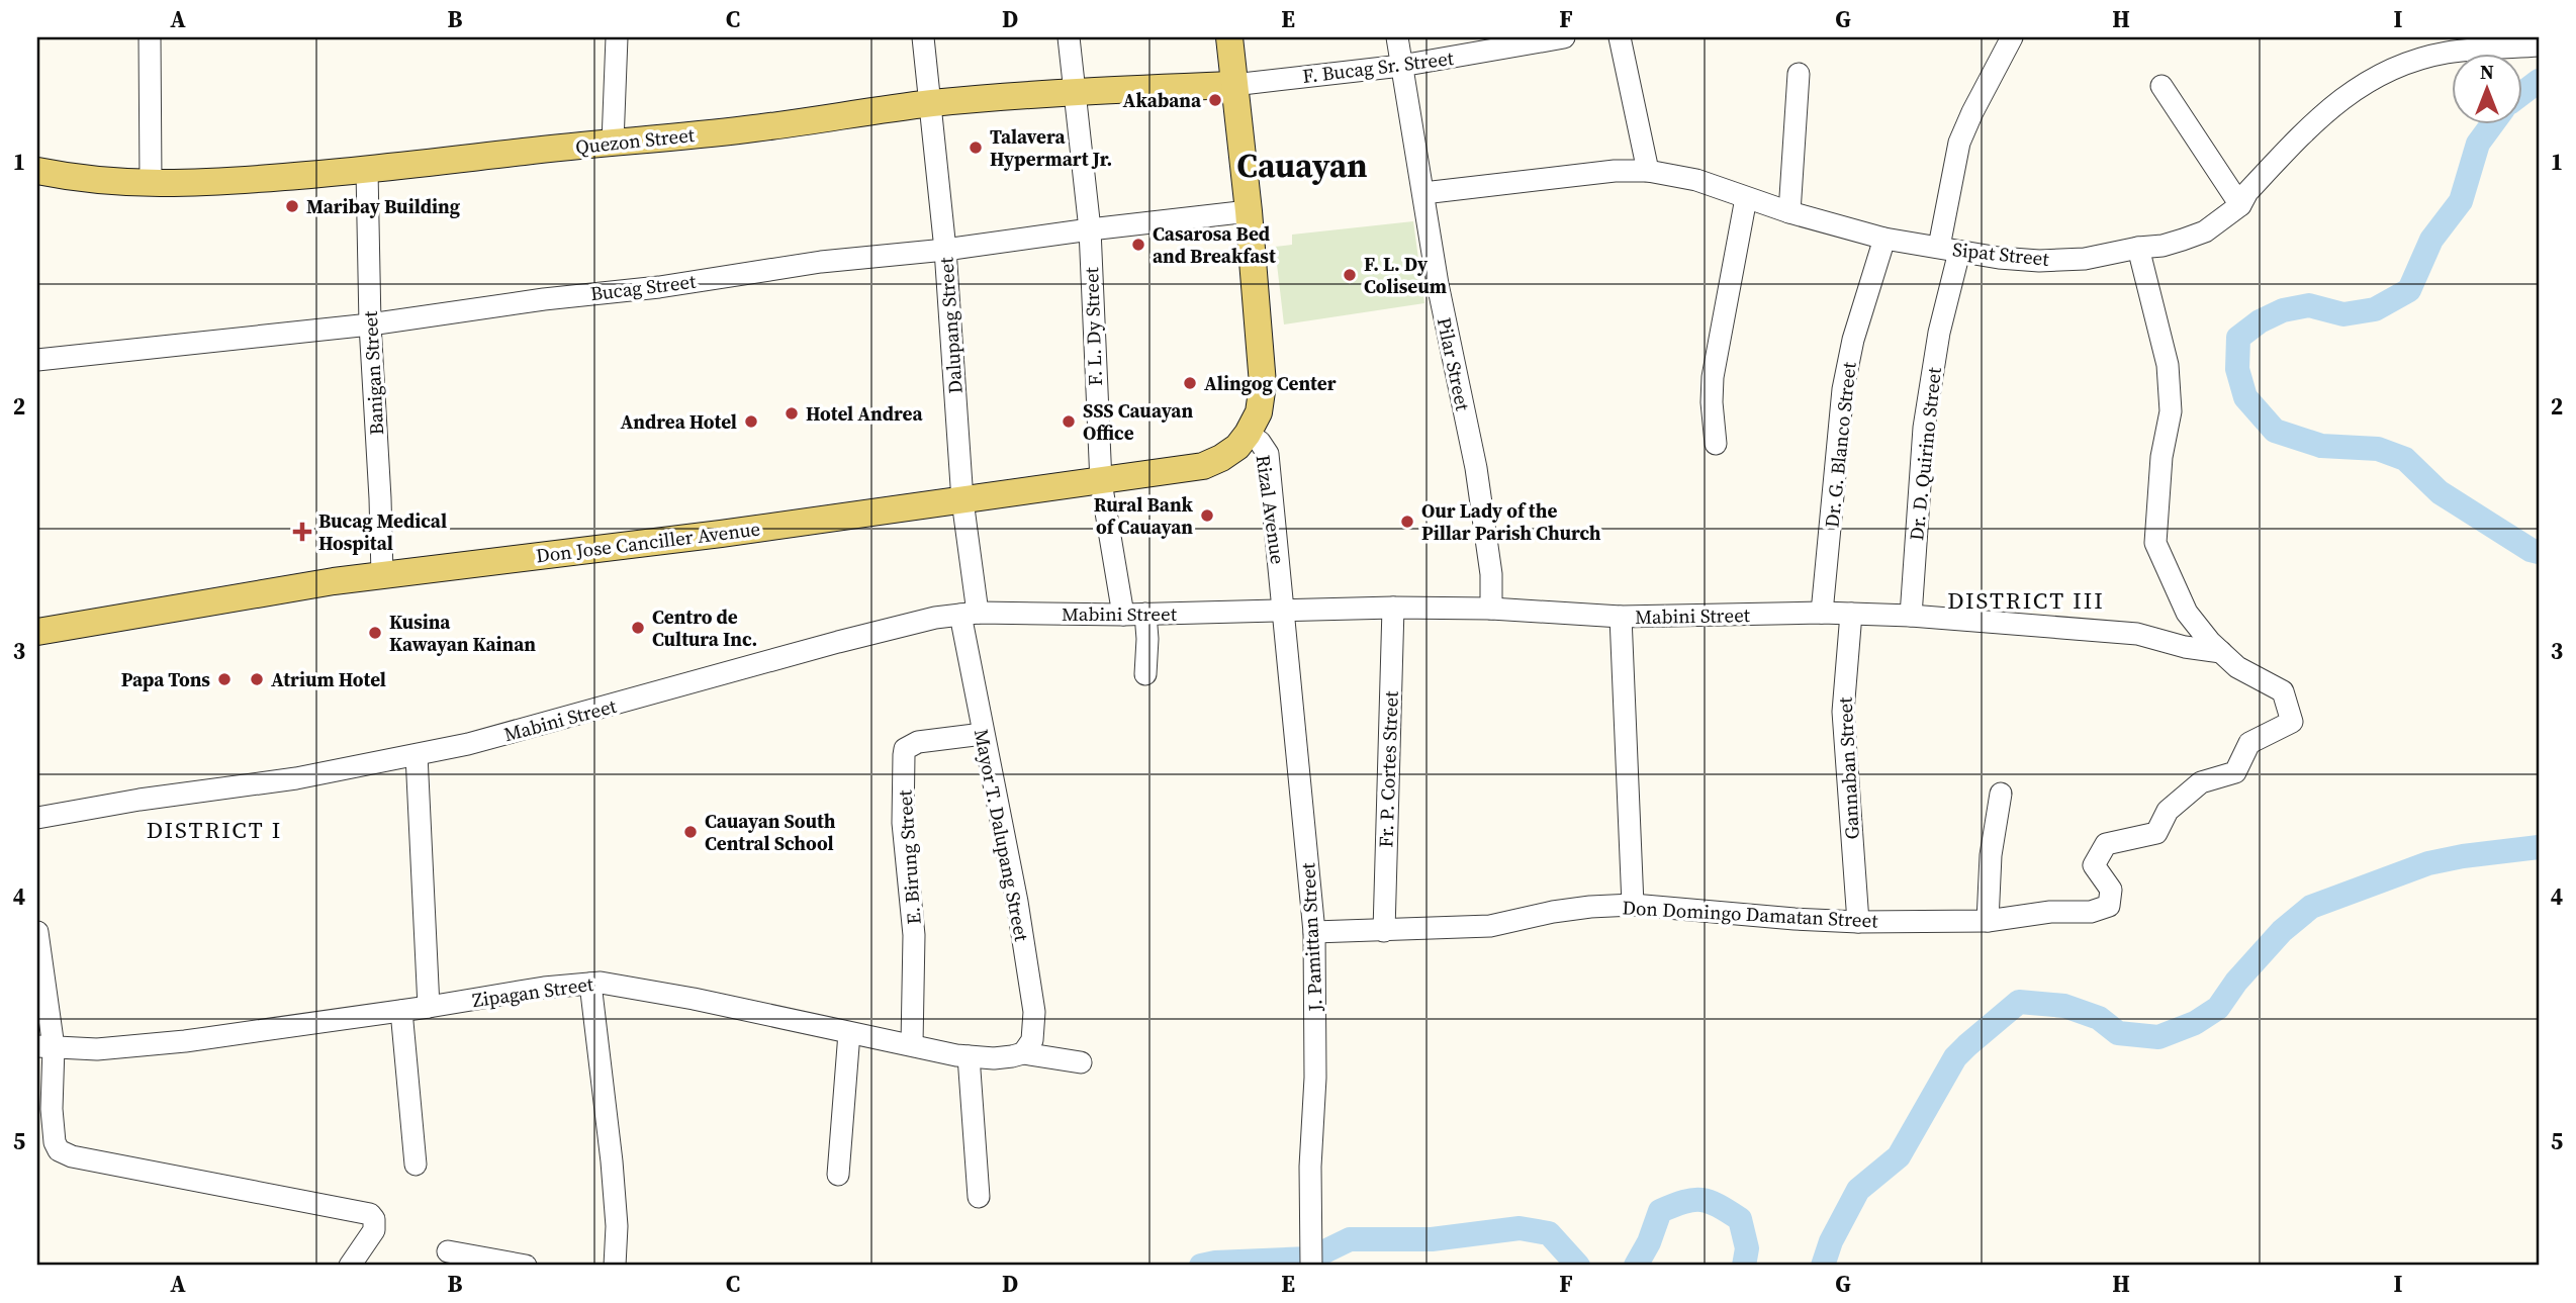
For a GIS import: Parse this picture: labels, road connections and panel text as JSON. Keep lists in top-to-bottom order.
{
  "streets": {
    "main road": ["Quezon Street", "Rizal Avenue", "Don Jose Canciller Avenue"],
    "street": [
      "F. Bucag Sr. Street",
      "Sipat Street",
      "Bucag Street",
      "Dalupang Street",
      "F. L. Dy Street",
      "Pilar Street",
      "Banigan Street",
      "Dr. G. Blanco Street",
      "Dr. D. Quirino Street",
      "Mabini Street",
      "Gannaban Street",
      "Fr. P. Cortes Street",
      "Mayor T. Dalupang Street",
      "E. Birung Street",
      "Don Domingo Damatan Street",
      "J. Pamittan Street",
      "Zipagan Street"
    ]
  },
  "crossings": [
    ["F. Bucag Sr. Street", "Quezon Street"],
    ["F. Bucag Sr. Street", "Pilar Street"],
    ["F. Bucag Sr. Street", "Rizal Avenue"],
    ["Quezon Street", "Dalupang Street"],
    ["Quezon Street", "F. L. Dy Street"],
    ["Quezon Street", "Banigan Street"],
    ["Quezon Street", "Rizal Avenue"],
    ["Sipat Street", "Pilar Street"],
    ["Sipat Street", "Dr. G. Blanco Street"],
    ["Sipat Street", "Dr. D. Quirino Street"],
    ["Sipat Street", "Don Domingo Damatan Street"],
    ["Bucag Street", "Dalupang Street"],
    ["Bucag Street", "F. L. Dy Street"],
    ["Bucag Street", "Banigan Street"],
    ["Bucag Street", "Rizal Avenue"],
    ["Dalupang Street", "Don Jose Canciller Avenue"],
    ["Dalupang Street", "Mabini Street"],
    ["Dalupang Street", "Mayor T. Dalupang Street"],
    ["F. L. Dy Street", "Don Jose Canciller Avenue"],
    ["F. L. Dy Street", "Mabini Street"],
    ["Pilar Street", "Mabini Street"],
    ["Banigan Street", "Don Jose Canciller Avenue"],
    ["Dr. G. Blanco Street", "Mabini Street"],
    ["Dr. D. Quirino Street", "Mabini Street"],
    ["Rizal Avenue", "Don Jose Canciller Avenue"],
    ["Rizal Avenue", "Mabini Street"],
    ["Rizal Avenue", "J. Pamittan Street"],
    ["Mabini Street", "Gannaban Street"],
    ["Mabini Street", "Fr. P. Cortes Street"],
    ["Mabini Street", "Mayor T. Dalupang Street"],
    ["Mabini Street", "Don Domingo Damatan Street"],
    ["Mabini Street", "J. Pamittan Street"],
    ["Gannaban Street", "Don Domingo Damatan Street"],
    ["Fr. P. Cortes Street", "Don Domingo Damatan Street"],
    ["Mayor T. Dalupang Street", "E. Birung Street"],
    ["Mayor T. Dalupang Street", "Zipagan Street"],
    ["E. Birung Street", "Zipagan Street"],
    ["Don Domingo Damatan Street", "J. Pamittan Street"]
  ],
  "districts": ["Cauayan", "DISTRICT III", "DISTRICT I"],
  "places": {
    "other": [
      "Akabana",
      "Talavera Hypermart Jr.",
      "Maribay Building",
      "Casarosa Bed and Breakfast",
      "F. L. Dy Coliseum",
      "Alingog Center",
      "Hotel Andrea",
      "Andrea Hotel",
      "SSS Cauayan Office",
      "Rural Bank of Cauayan",
      "Our Lady of the Pillar Parish Church",
      "Centro de Cultura Inc.",
      "Kusina Kawayan Kainan",
      "Papa Tons",
      "Atrium Hotel",
      "Cauayan South Central School"
    ],
    "health": ["Bucag Medical Hospital"]
  },
  "north": "top",
  "grid": {
    "columns": [
      "A",
      "B",
      "C",
      "D",
      "E",
      "F",
      "G",
      "H",
      "I"
    ],
    "rows": [
      "1",
      "2",
      "3",
      "4",
      "5"
    ]
  }
}
